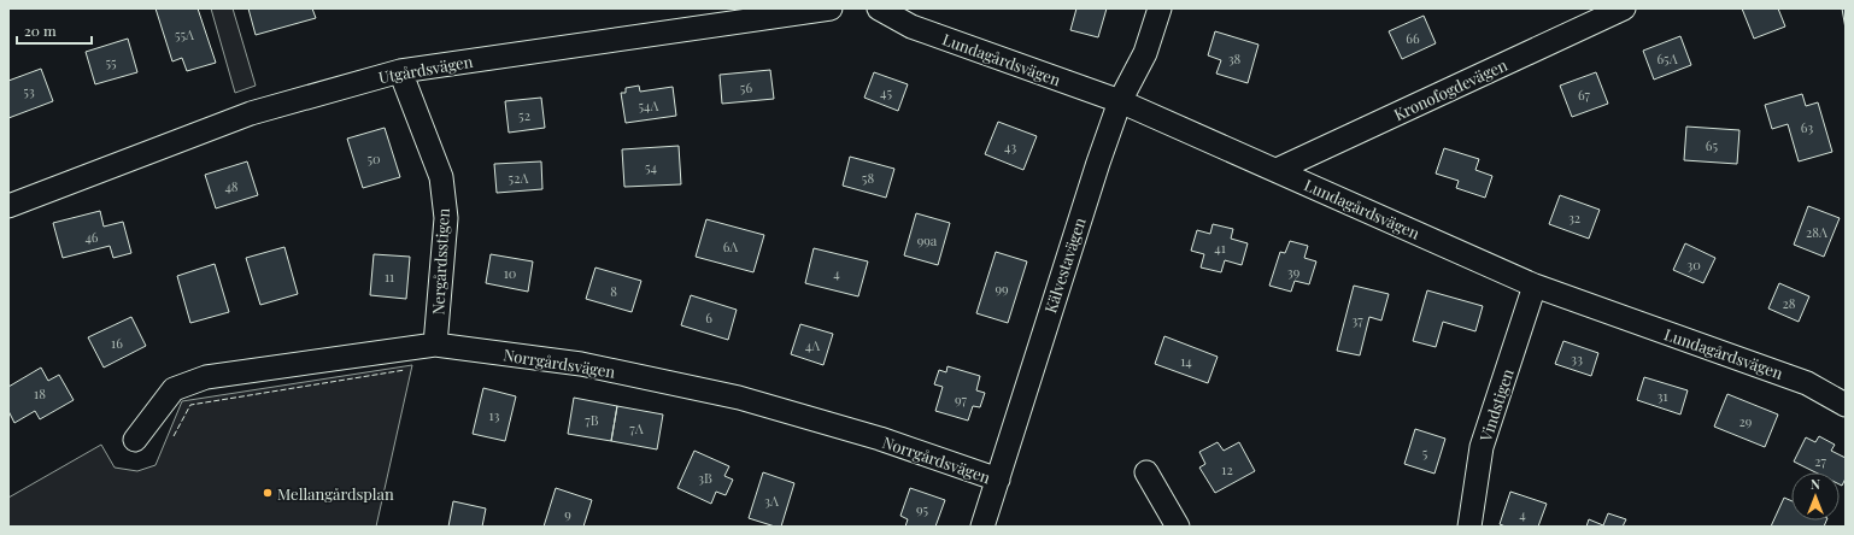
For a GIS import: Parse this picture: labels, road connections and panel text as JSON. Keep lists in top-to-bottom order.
{
  "streets": {
    "street": [
      "Lundagårdsvägen",
      "Utgårdsvägen",
      "Kronofogdevägen",
      "Nergårdsstigen",
      "Kälvestavägen",
      "Norrgårdsvägen",
      "Vindstigen"
    ]
  },
  "crossings": [
    ["Lundagårdsvägen", "Kronofogdevägen"],
    ["Lundagårdsvägen", "Kälvestavägen"],
    ["Lundagårdsvägen", "Vindstigen"],
    ["Utgårdsvägen", "Nergårdsstigen"],
    ["Nergårdsstigen", "Norrgårdsvägen"],
    ["Kälvestavägen", "Norrgårdsvägen"]
  ],
  "places": ["Mellangårdsplan"],
  "house_numbers": [
    "55A",
    "66",
    "38",
    "65A",
    "55",
    "56",
    "53",
    "45",
    "67",
    "54A",
    "52",
    "63",
    "65",
    "43",
    "50",
    "54",
    "52A",
    "58",
    "48",
    "32",
    "28A",
    "46",
    "99a",
    "6A",
    "41",
    "30",
    "39",
    "10",
    "4",
    "11",
    "99",
    "8",
    "28",
    "6",
    "37",
    "16",
    "4A",
    "33",
    "14",
    "18",
    "31",
    "97",
    "13",
    "7B",
    "29",
    "7A",
    "5",
    "27",
    "12",
    "3B",
    "3A",
    "95",
    "9",
    "4"
  ],
  "scale_bar": "20 m",
  "north": "top"
}
